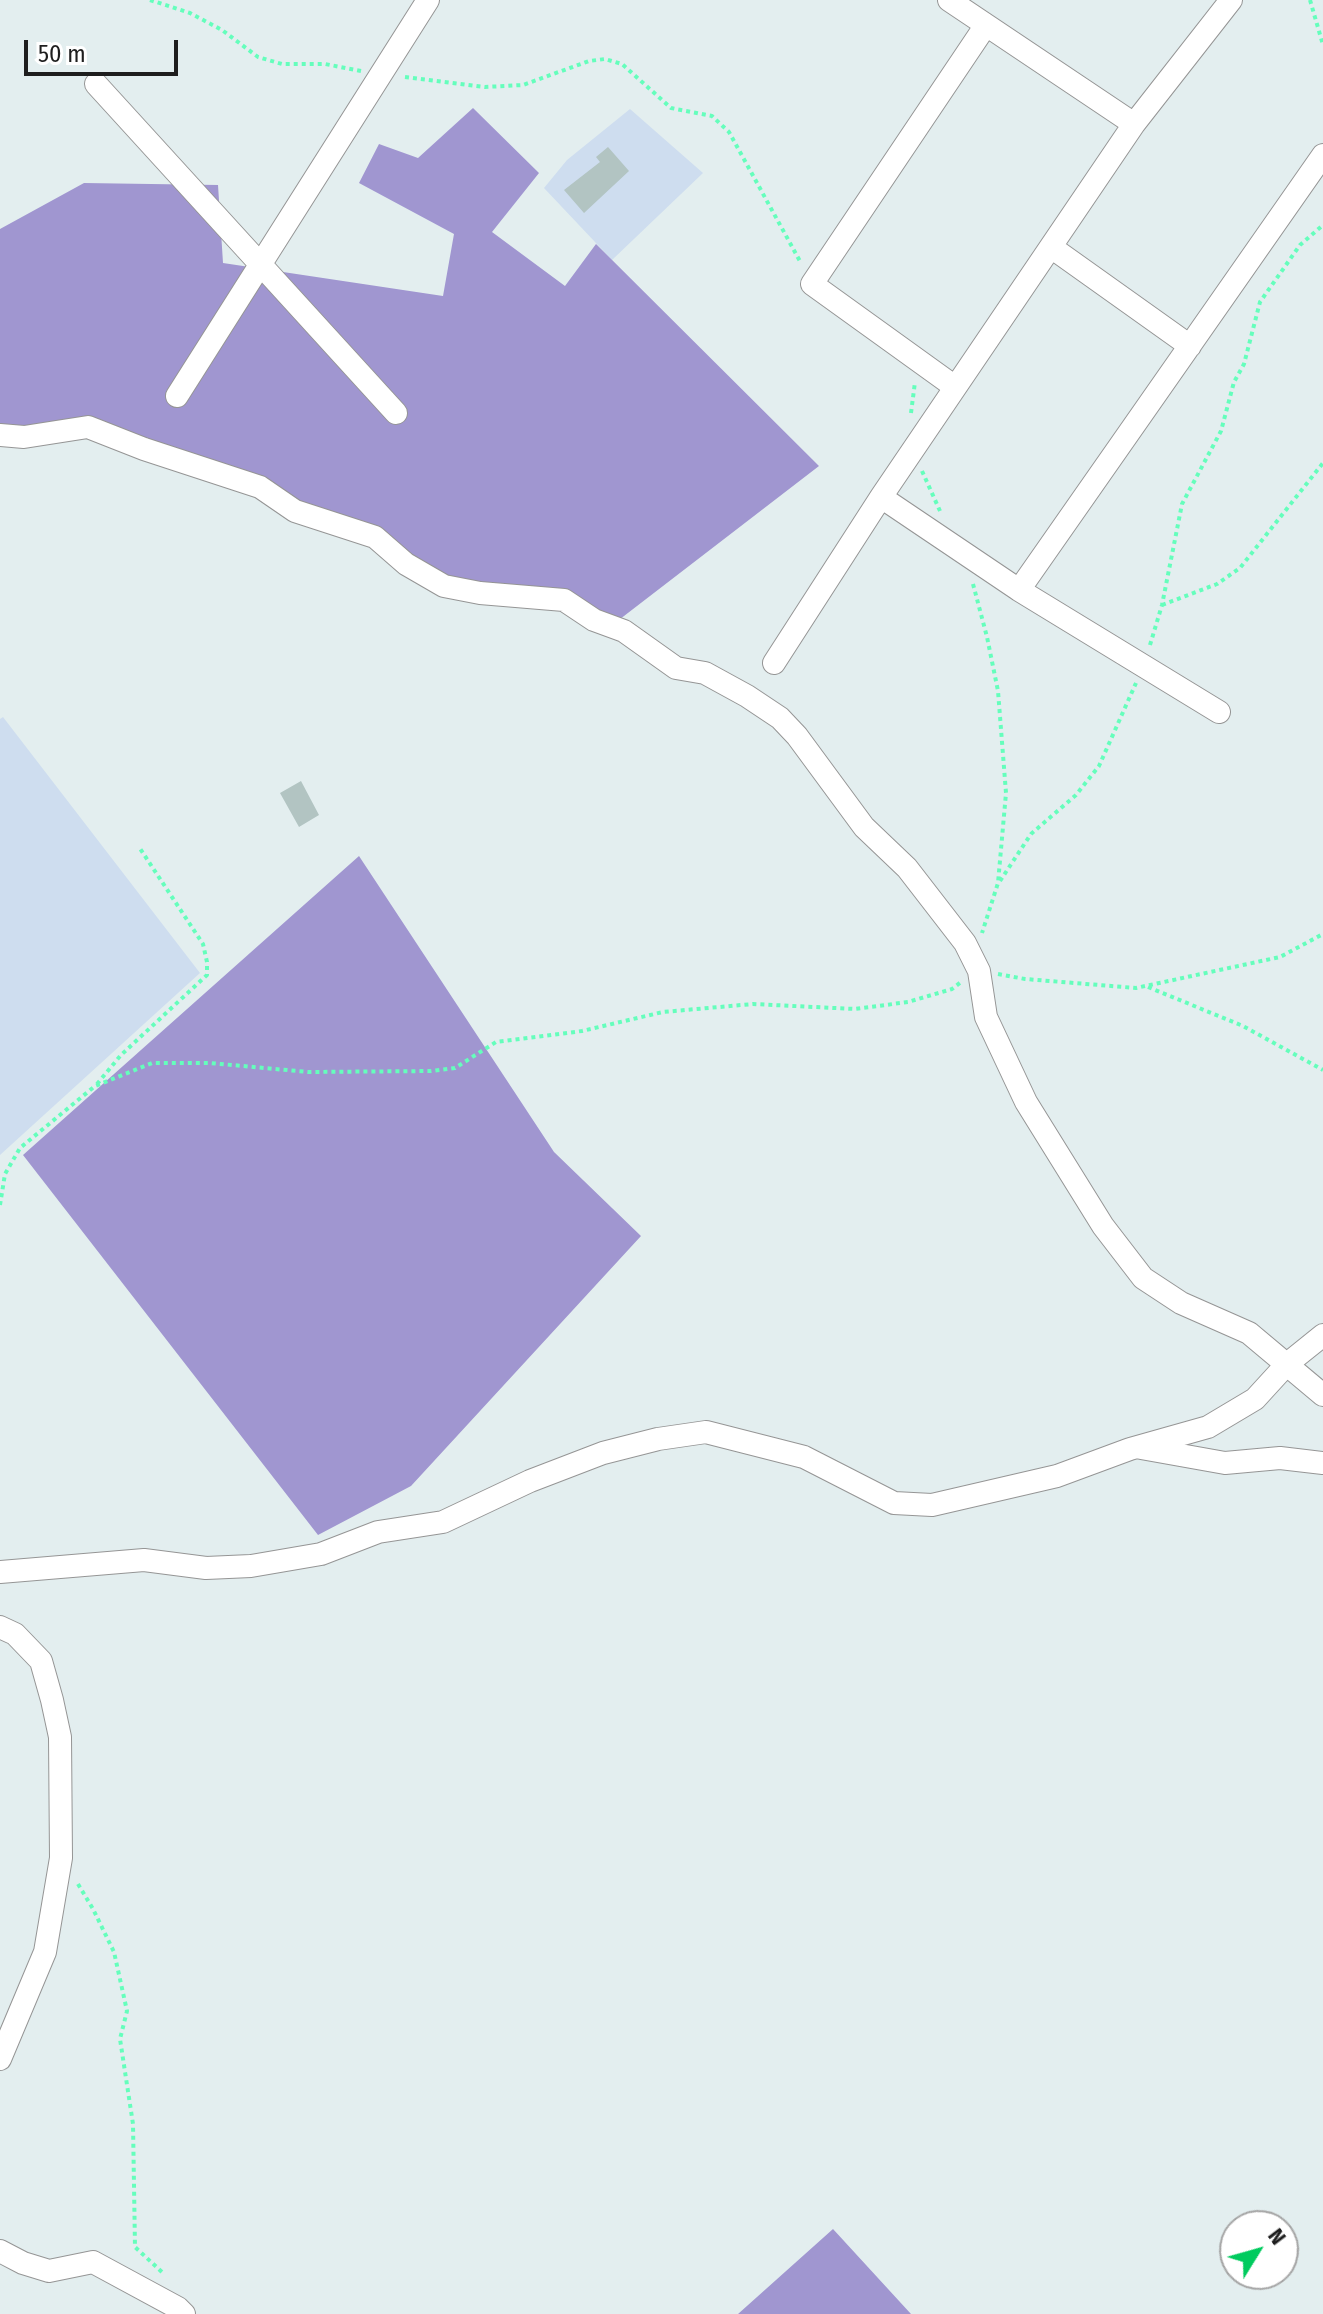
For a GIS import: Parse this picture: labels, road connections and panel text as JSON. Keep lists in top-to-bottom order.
{
  "scale_bar": "50 m",
  "north": "top right"
}
